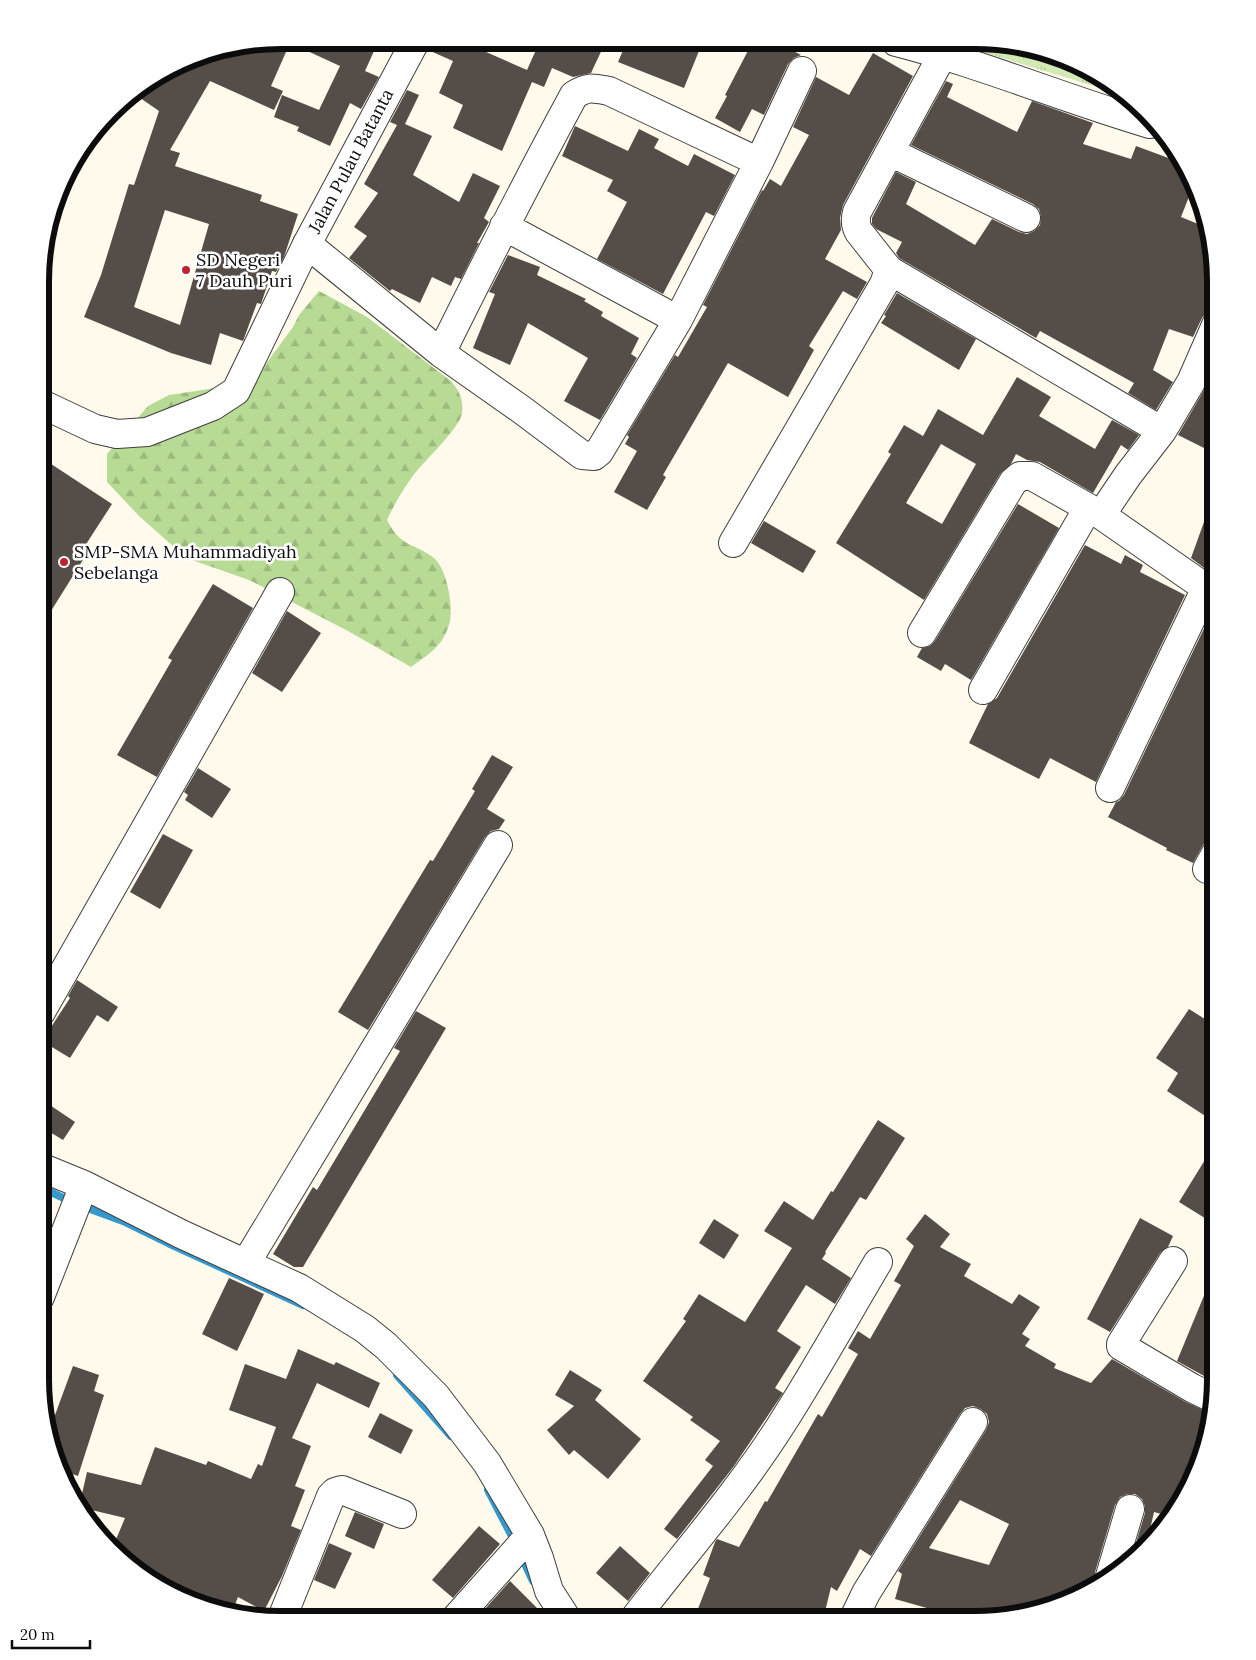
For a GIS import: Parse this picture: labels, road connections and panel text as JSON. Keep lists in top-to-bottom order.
{
  "streets": {
    "street": ["Jalan Pulau Batanta"]
  },
  "places": ["SD Negeri 7 Dauh Puri", "SMP-SMA Muhammadiyah Sebelanga"],
  "scale_bar": "20 m"
}
